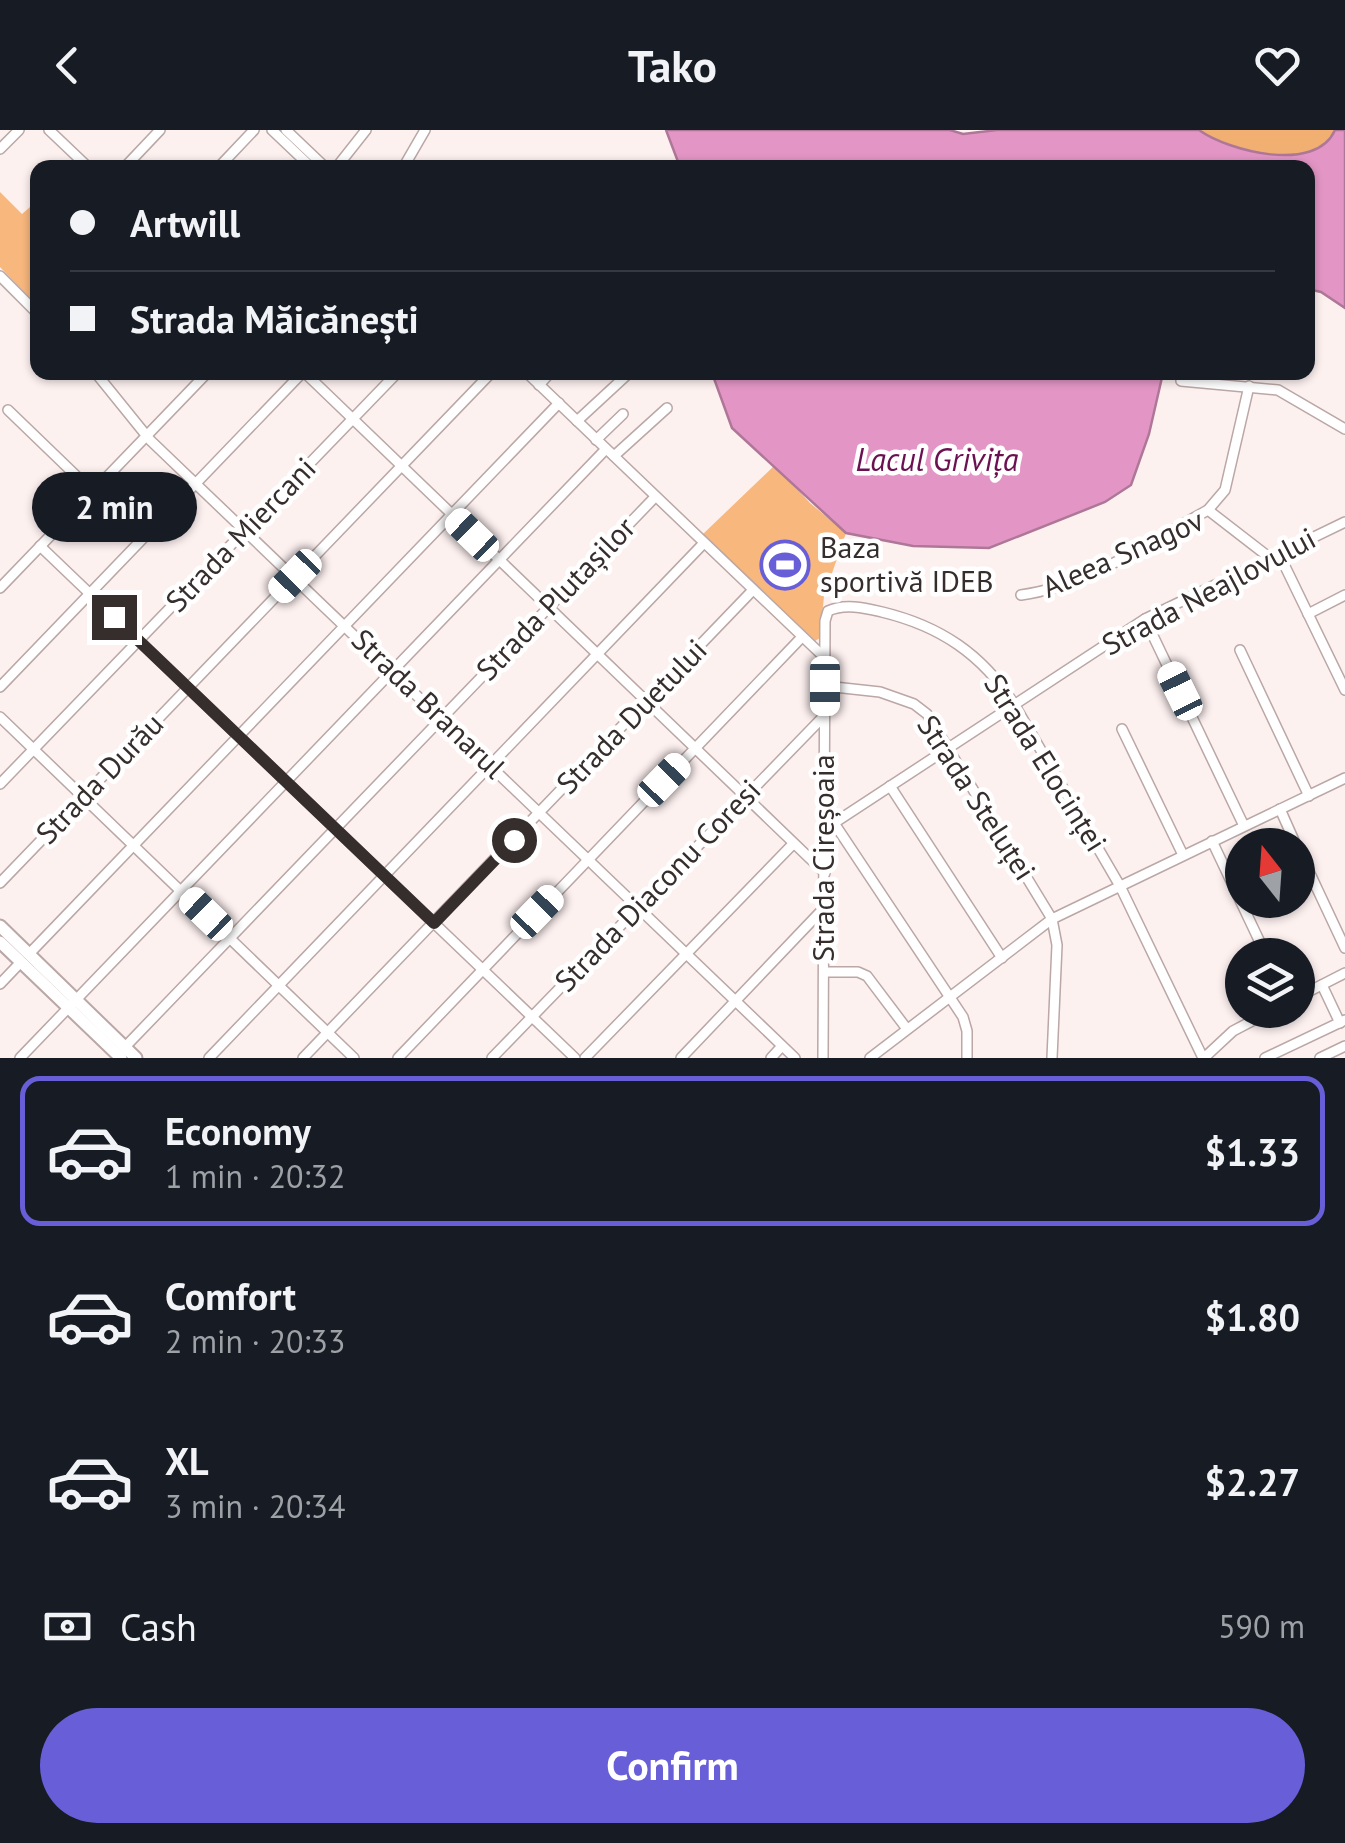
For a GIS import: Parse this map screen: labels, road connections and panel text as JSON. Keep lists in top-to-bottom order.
{
  "streets": {
    "street": [
      "Strada Miercani",
      "Aleea Snagov",
      "Strada Neajlovului",
      "Strada Plutașilor",
      "Strada Branarul",
      "Strada Duetului",
      "Strada Elocinței",
      "Strada Durău",
      "Strada Steluței",
      "Strada Cireșoaia",
      "Strada Diaconu Coresi"
    ]
  },
  "crossings": [
    ["Strada Miercani", "Strada Branarul"],
    ["Aleea Snagov", "Strada Neajlovului"],
    ["Strada Neajlovului", "Strada Elocinței"],
    ["Strada Neajlovului", "Strada Steluței"],
    ["Strada Neajlovului", "Strada Cireșoaia"],
    ["Strada Plutașilor", "Strada Branarul"],
    ["Strada Branarul", "Strada Duetului"],
    ["Strada Branarul", "Strada Durău"],
    ["Strada Branarul", "Strada Diaconu Coresi"],
    ["Strada Elocinței", "Strada Cireșoaia"],
    ["Strada Steluței", "Strada Cireșoaia"],
    ["Strada Cireșoaia", "Strada Diaconu Coresi"]
  ],
  "water": ["Lacul Grivița"],
  "places": {
    "sports": ["Baza sportivă IDEB"]
  },
  "north": "top",
  "page": {
    "header": "Tako",
    "banner": ["Artwill", "Strada Măicănești"],
    "bubble": "2 min",
    "list": [
      {
        "name": "Economy",
        "note": "1 min · 20:32",
        "value": "$1.33"
      },
      {
        "name": "Comfort",
        "note": "2 min · 20:33",
        "value": "$1.80"
      },
      {
        "name": "XL",
        "note": "3 min · 20:34",
        "value": "$2.27"
      }
    ],
    "pay": ["Cash", "590 m"],
    "buttons": "Confirm"
  }
}
